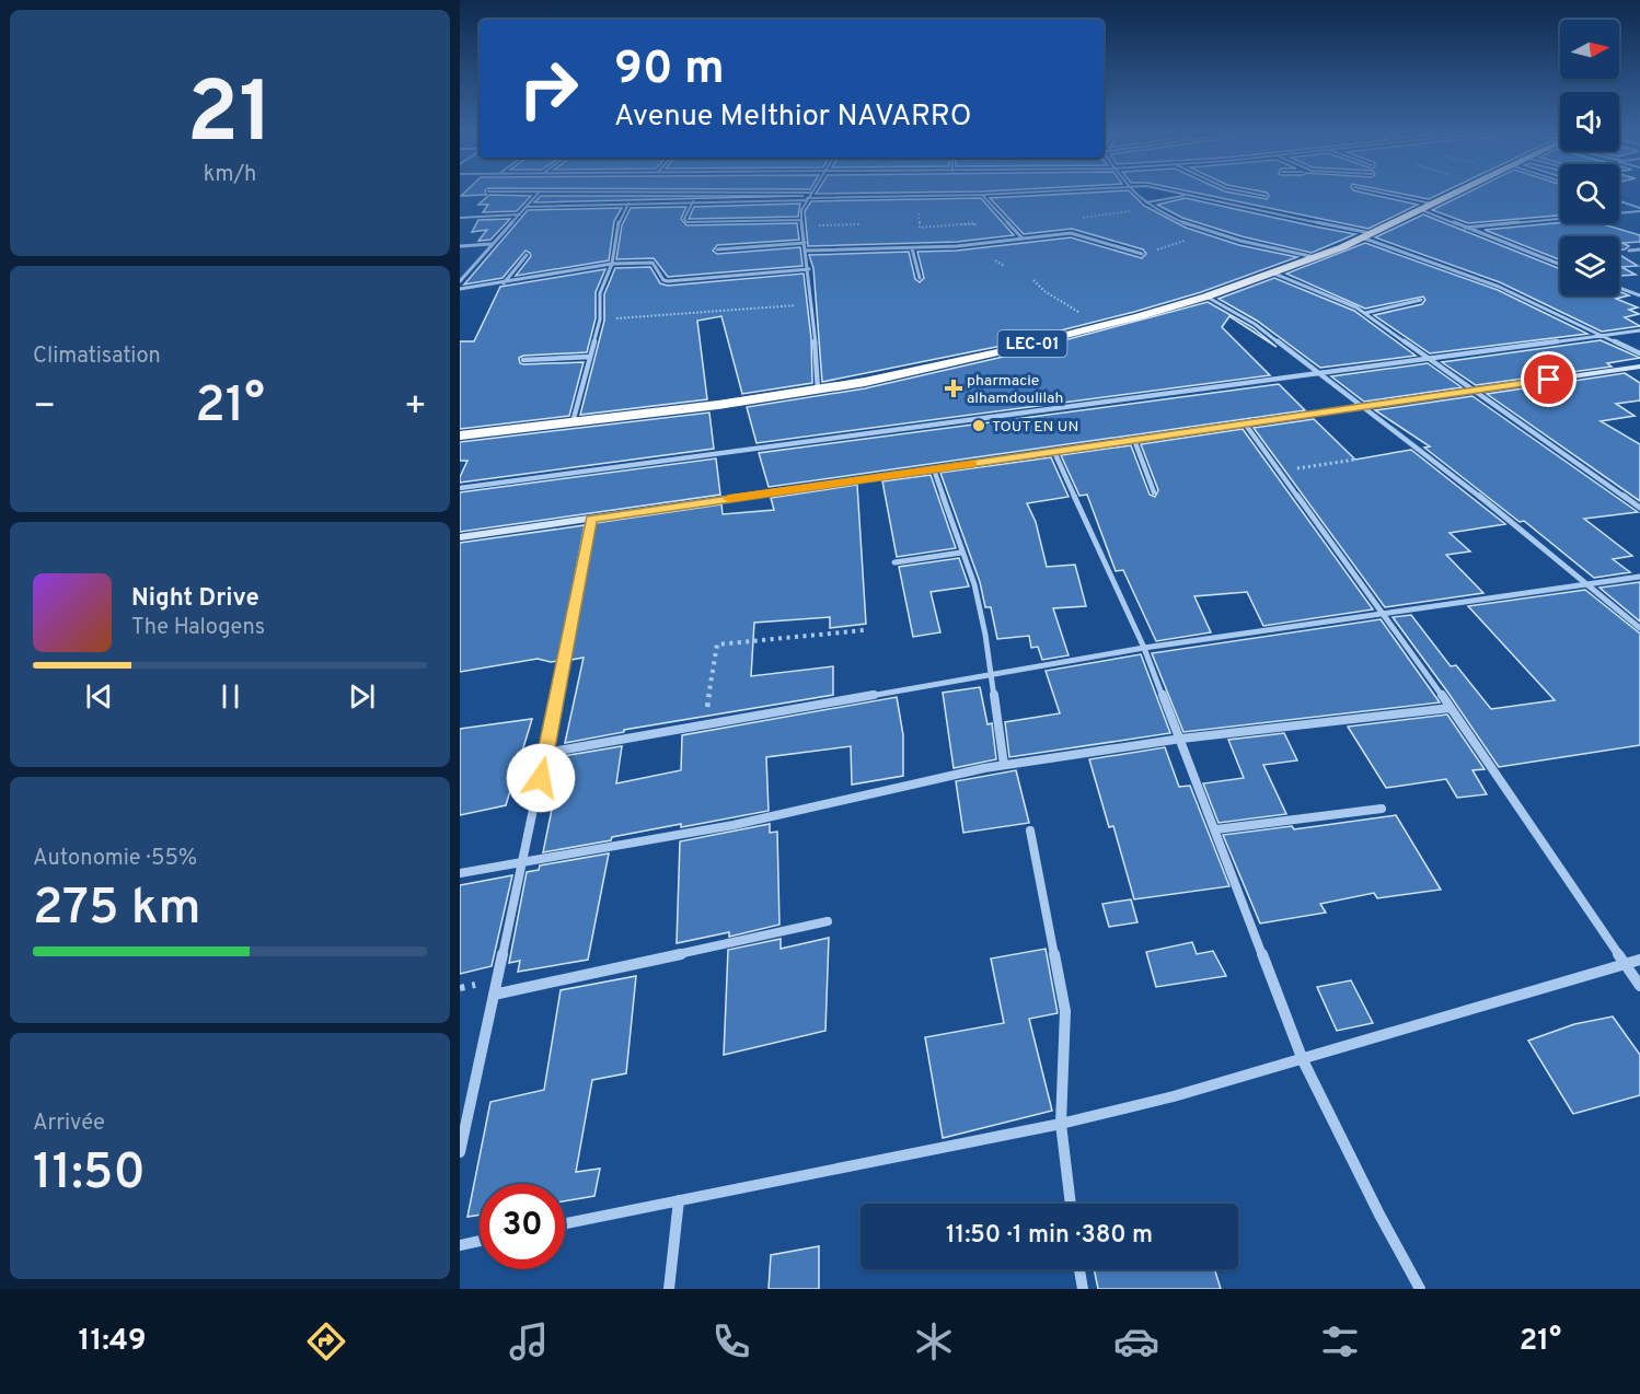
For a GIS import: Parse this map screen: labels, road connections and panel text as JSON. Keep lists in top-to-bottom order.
{
  "streets": {
    "highway": ["LEC-01"]
  },
  "places": {
    "health": ["pharmacie alhamdoulilah"],
    "other": ["TOUT EN UN"]
  },
  "north": "right",
  "page": {
    "tile": [
      ["21", "km/h"],
      "Climatisation",
      ["Autonomie · 55%", "275 km"],
      ["Arrivée", "11:50"]
    ],
    "turn": ["90 m", "Avenue Melthior NAVARRO"],
    "heat": ["−", "21°", "+"],
    "song": ["Night Drive", "The Halogens"],
    "limit": "30",
    "trip": "11:50 · 1 min · 380 m",
    "tabs": ["11:49", "21°"]
  }
}
